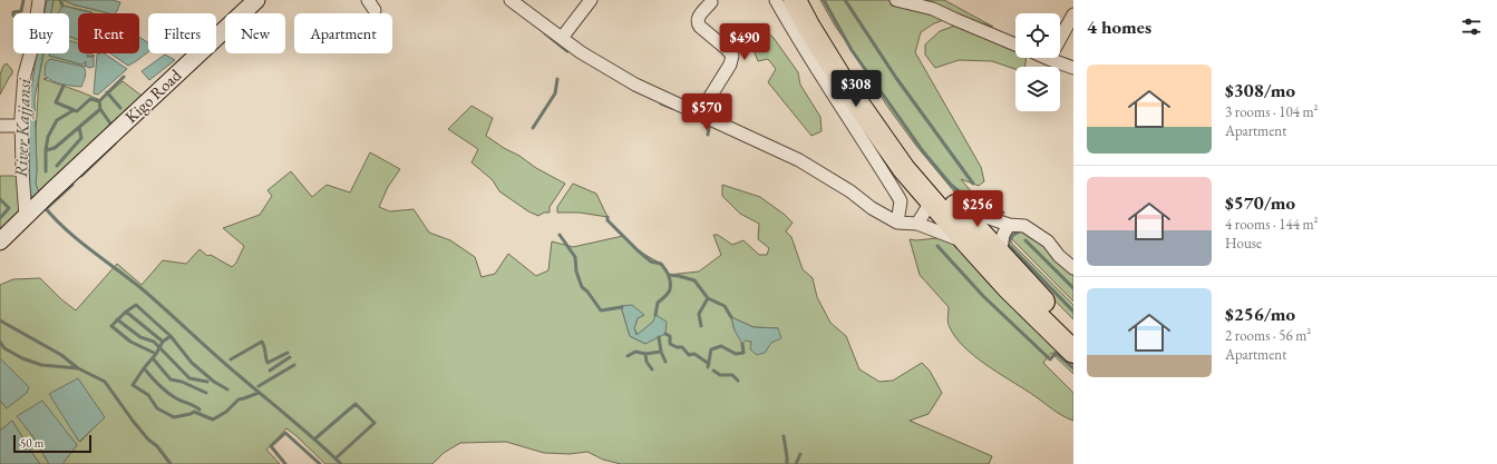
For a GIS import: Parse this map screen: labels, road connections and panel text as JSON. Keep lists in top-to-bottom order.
{
  "streets": {
    "street": ["Kigo Road"]
  },
  "water": ["River Kajjansi"],
  "scale_bar": "50 m",
  "page": {
    "heading": "4 homes",
    "chip": [
      "Buy",
      "Rent",
      "Filters",
      "New",
      "Apartment"
    ],
    "price": [
      "$490",
      "$308",
      "$570",
      "$256"
    ],
    "list": [
      {
        "name": "$308/mo",
        "note": "3 rooms · 104 m² · Apartment"
      },
      {
        "name": "$570/mo",
        "note": "4 rooms · 144 m² · House"
      },
      {
        "name": "$256/mo",
        "note": "2 rooms · 56 m² · Apartment"
      }
    ],
    "scale": "50 m"
  }
}
